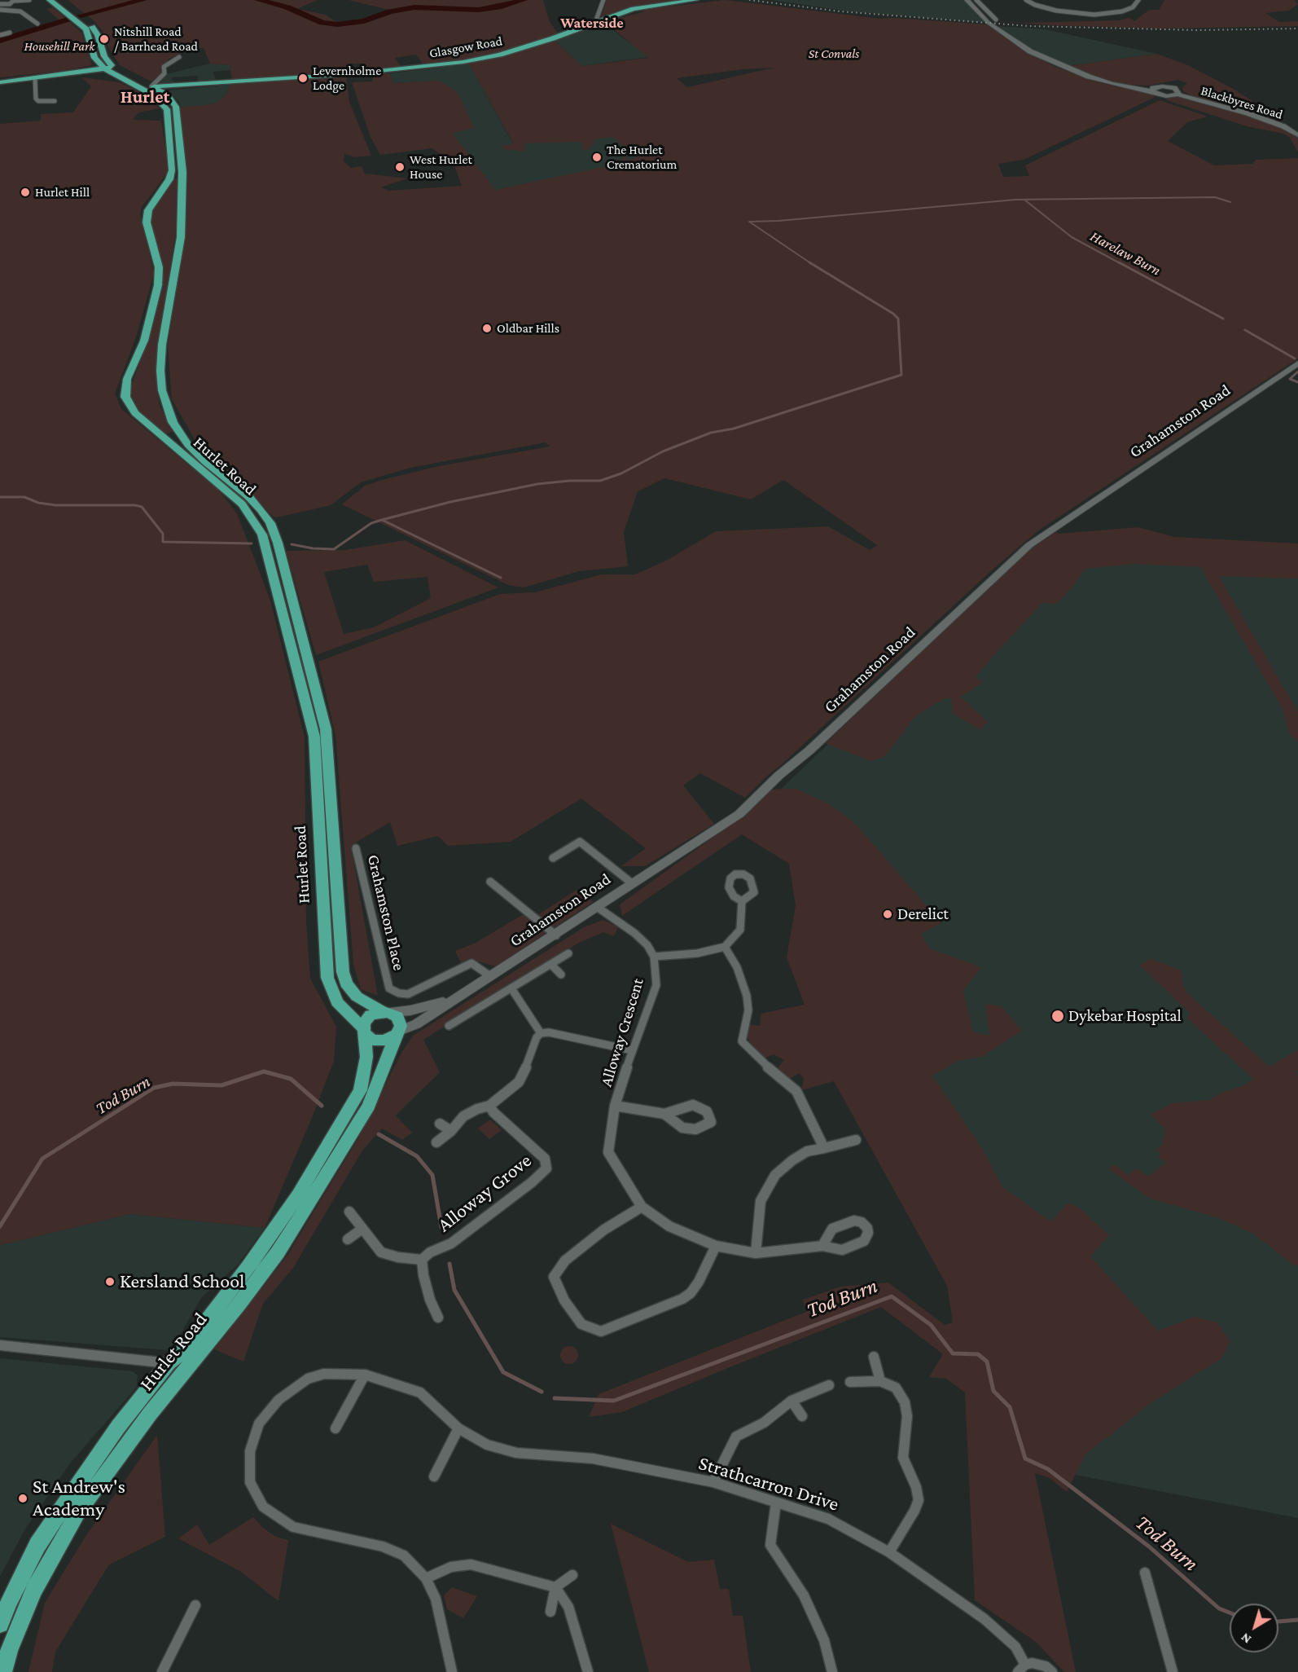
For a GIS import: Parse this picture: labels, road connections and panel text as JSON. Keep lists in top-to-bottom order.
{
  "streets": {
    "main road": [
      "Glasgow Road",
      "Blackbyres Road",
      "Grahamston Road",
      "Hurlet Road"
    ],
    "street": [
      "Grahamston Place",
      "Alloway Crescent",
      "Alloway Grove",
      "Strathcarron Drive"
    ]
  },
  "crossings": [
    ["Glasgow Road", "Hurlet Road"],
    ["Grahamston Road", "Hurlet Road"],
    ["Grahamston Road", "Grahamston Place"]
  ],
  "districts": ["Waterside", "Hurlet"],
  "water": ["Harelaw Burn", "Tod Burn"],
  "parks": ["Househill Park", "St Convals"],
  "places": [
    "Nitshill Road / Barrhead Road",
    "Levernholme Lodge",
    "The Hurlet Crematorium",
    "West Hurlet House",
    "Hurlet Hill",
    "Oldbar Hills",
    "Derelict",
    "Dykebar Hospital",
    "Kersland School",
    "St Andrew's Academy"
  ],
  "north": "bottom left"
}
